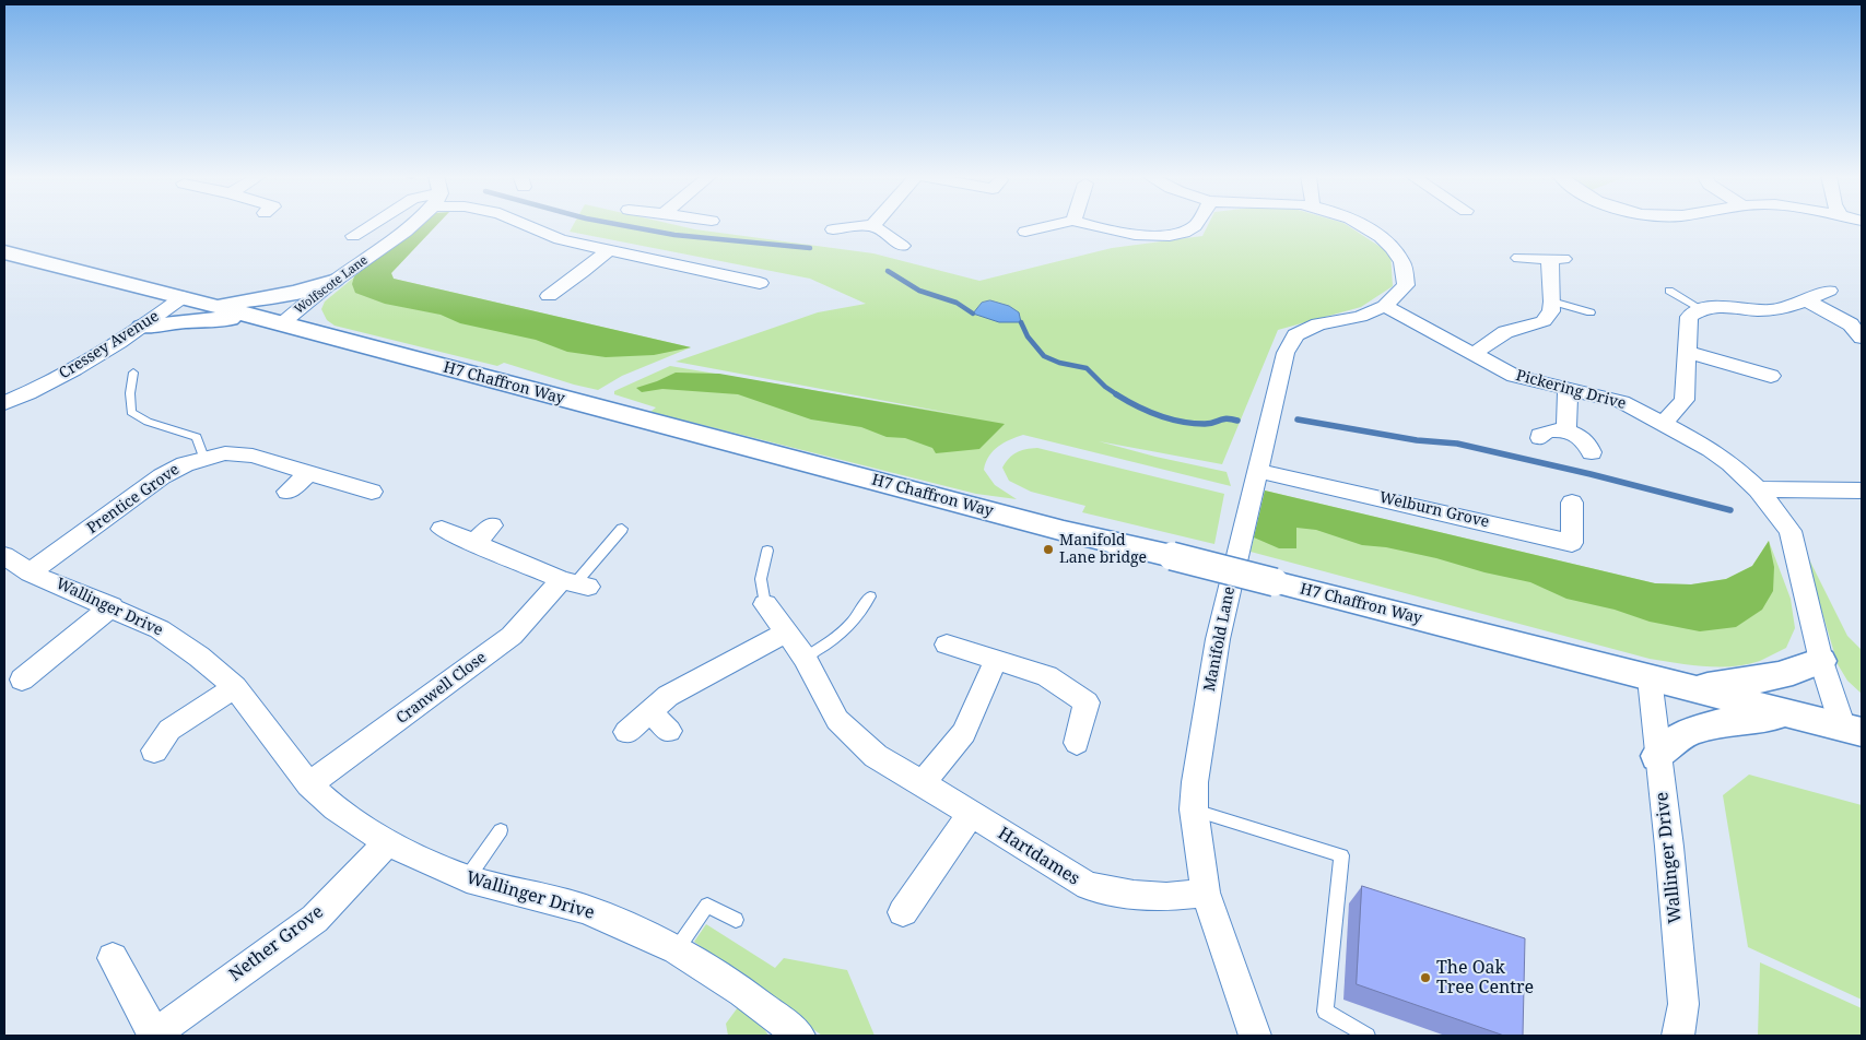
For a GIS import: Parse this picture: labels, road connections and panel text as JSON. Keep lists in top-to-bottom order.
{
  "streets": {
    "street": [
      "Wolfscote Lane",
      "Cressey Avenue",
      "H7 Chaffron Way",
      "Pickering Drive",
      "Prentice Grove",
      "Welburn Grove",
      "Wallinger Drive",
      "Manifold Lane",
      "Cranwell Close",
      "Hartdames",
      "Nether Grove"
    ]
  },
  "crossings": [
    ["Wolfscote Lane", "H7 Chaffron Way"],
    ["Cressey Avenue", "H7 Chaffron Way"],
    ["H7 Chaffron Way", "Pickering Drive"],
    ["H7 Chaffron Way", "Wallinger Drive"],
    ["Pickering Drive", "Manifold Lane"],
    ["Prentice Grove", "Wallinger Drive"],
    ["Welburn Grove", "Manifold Lane"],
    ["Wallinger Drive", "Cranwell Close"],
    ["Wallinger Drive", "Nether Grove"],
    ["Manifold Lane", "Hartdames"]
  ],
  "places": ["Manifold Lane bridge", "The Oak Tree Centre"]
}
